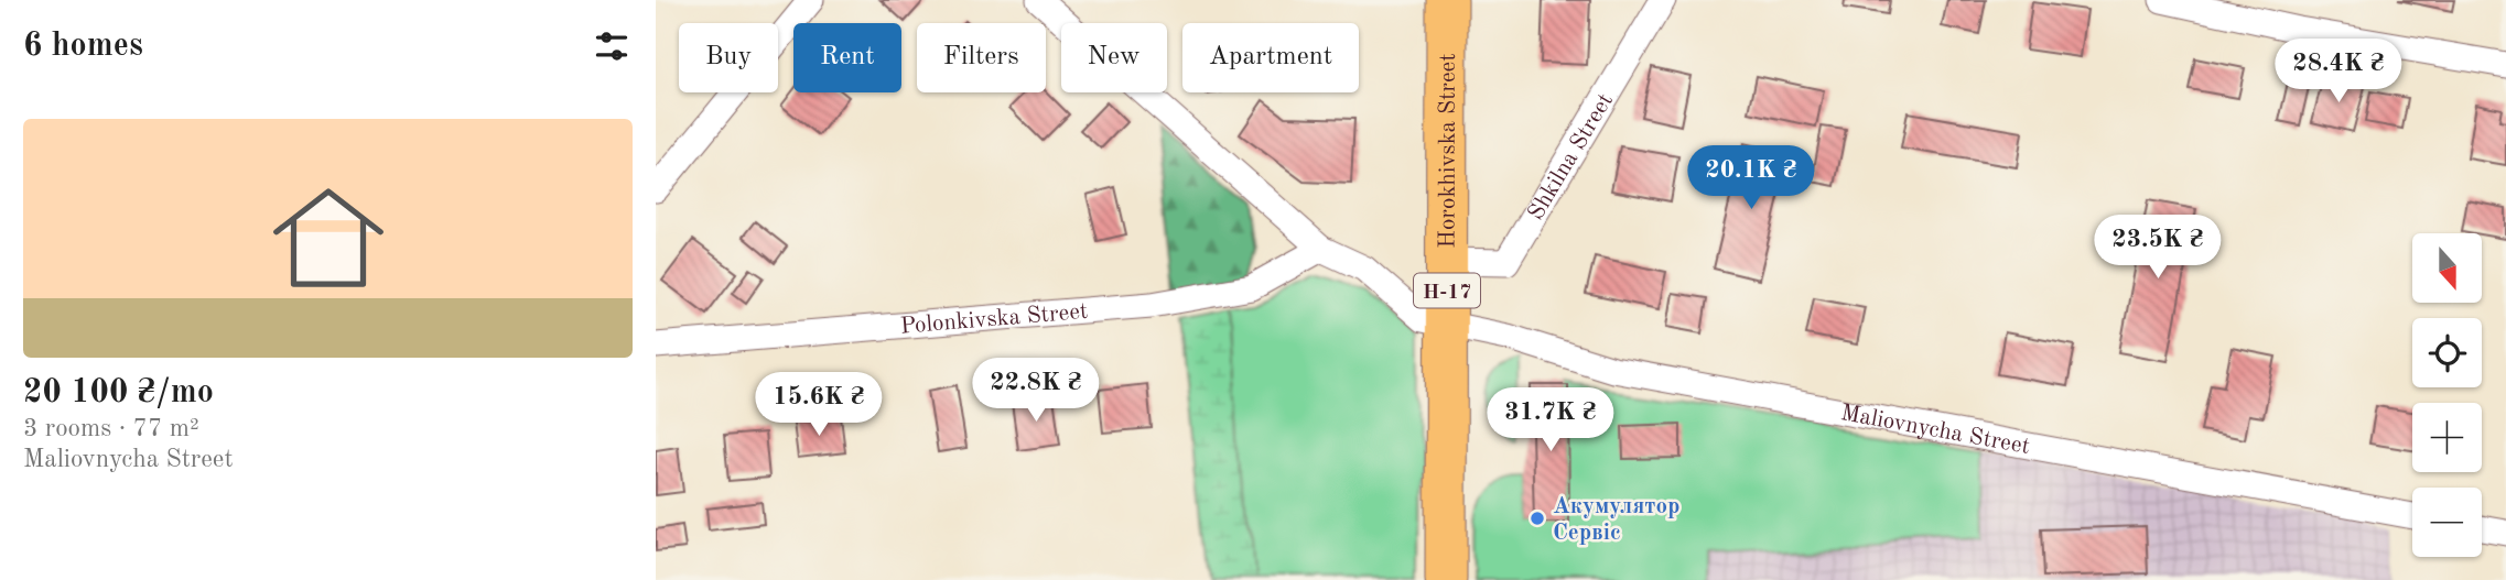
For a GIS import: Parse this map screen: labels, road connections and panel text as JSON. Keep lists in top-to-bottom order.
{
  "streets": {
    "main road": ["Horokhivska Street", "Н-17"],
    "street": ["Shkilna Street", "Polonkivska Street", "Maliovnycha Street"]
  },
  "crossings": [
    ["Horokhivska Street", "Shkilna Street"],
    ["Horokhivska Street", "Maliovnycha Street"],
    ["Polonkivska Street", "Maliovnycha Street"]
  ],
  "places": ["Акумулятор Сервіс"],
  "north": "bottom",
  "page": {
    "heading": "6 homes",
    "chip": [
      "Buy",
      "Rent",
      "Filters",
      "New",
      "Apartment"
    ],
    "price": [
      "28.4K ₴",
      "20.1K ₴",
      "23.5K ₴",
      "22.8K ₴",
      "15.6K ₴",
      "31.7K ₴"
    ],
    "list": [
      {
        "name": "20 100 ₴/mo",
        "note": "3 rooms · 77 m² · Maliovnycha Street"
      }
    ],
    "map_buttons": ["+", "−"]
  }
}
